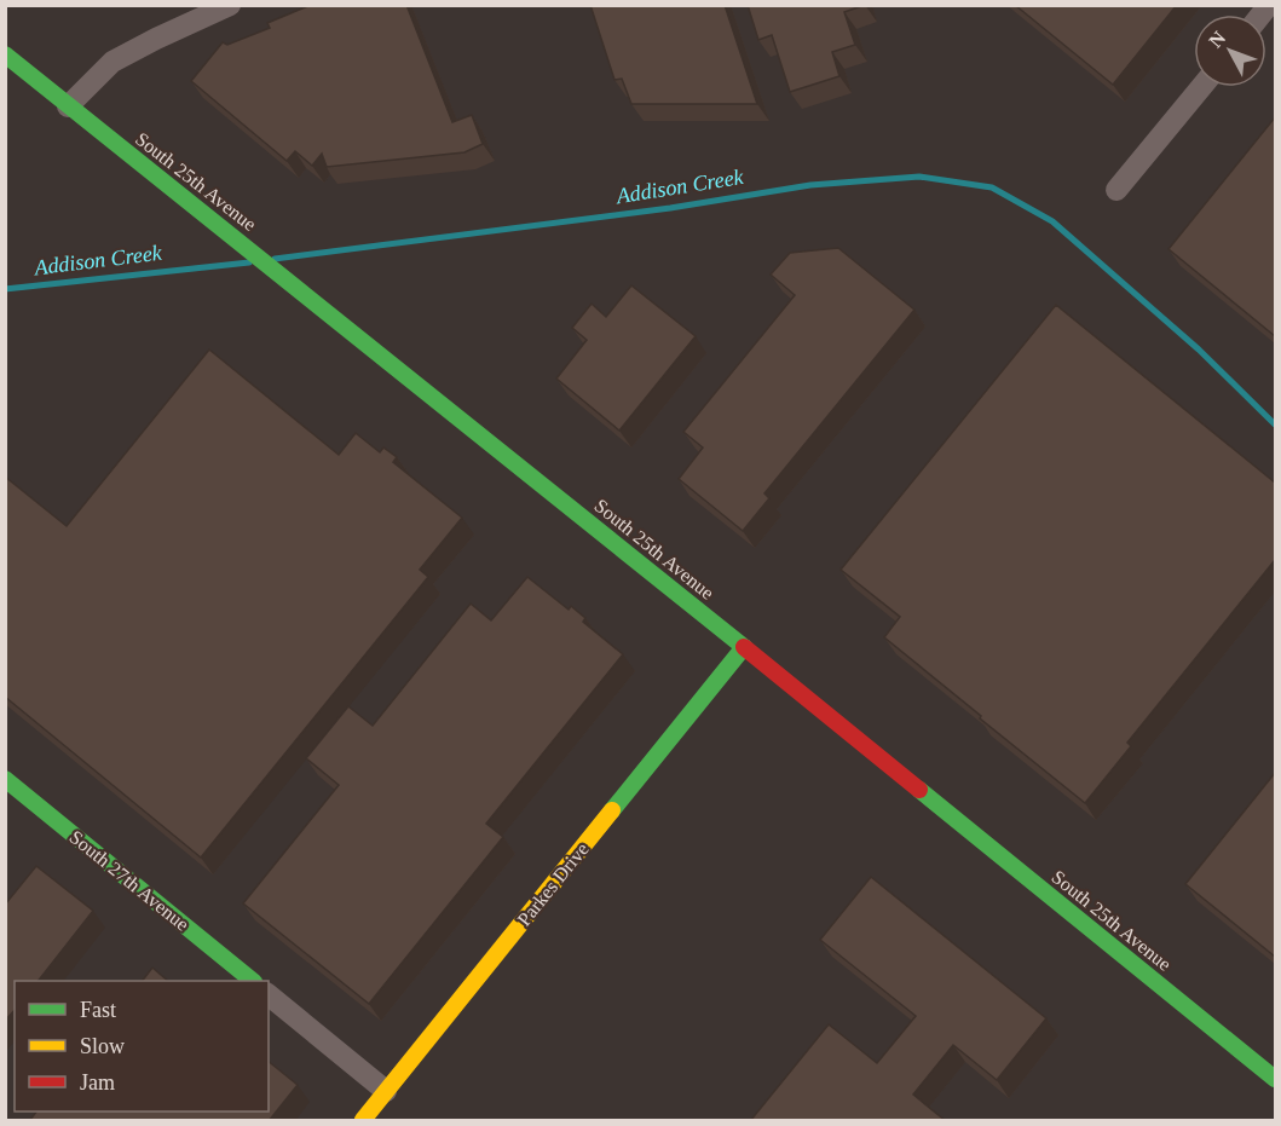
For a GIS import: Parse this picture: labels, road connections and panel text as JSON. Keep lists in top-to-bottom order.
{
  "streets": {
    "main road": ["South 25th Avenue", "South 27th Avenue", "Parkes Drive"]
  },
  "crossings": [
    ["South 25th Avenue", "Parkes Drive"]
  ],
  "water": ["Addison Creek"],
  "legend": ["Fast", "Slow", "Jam"],
  "north": "top left"
}
